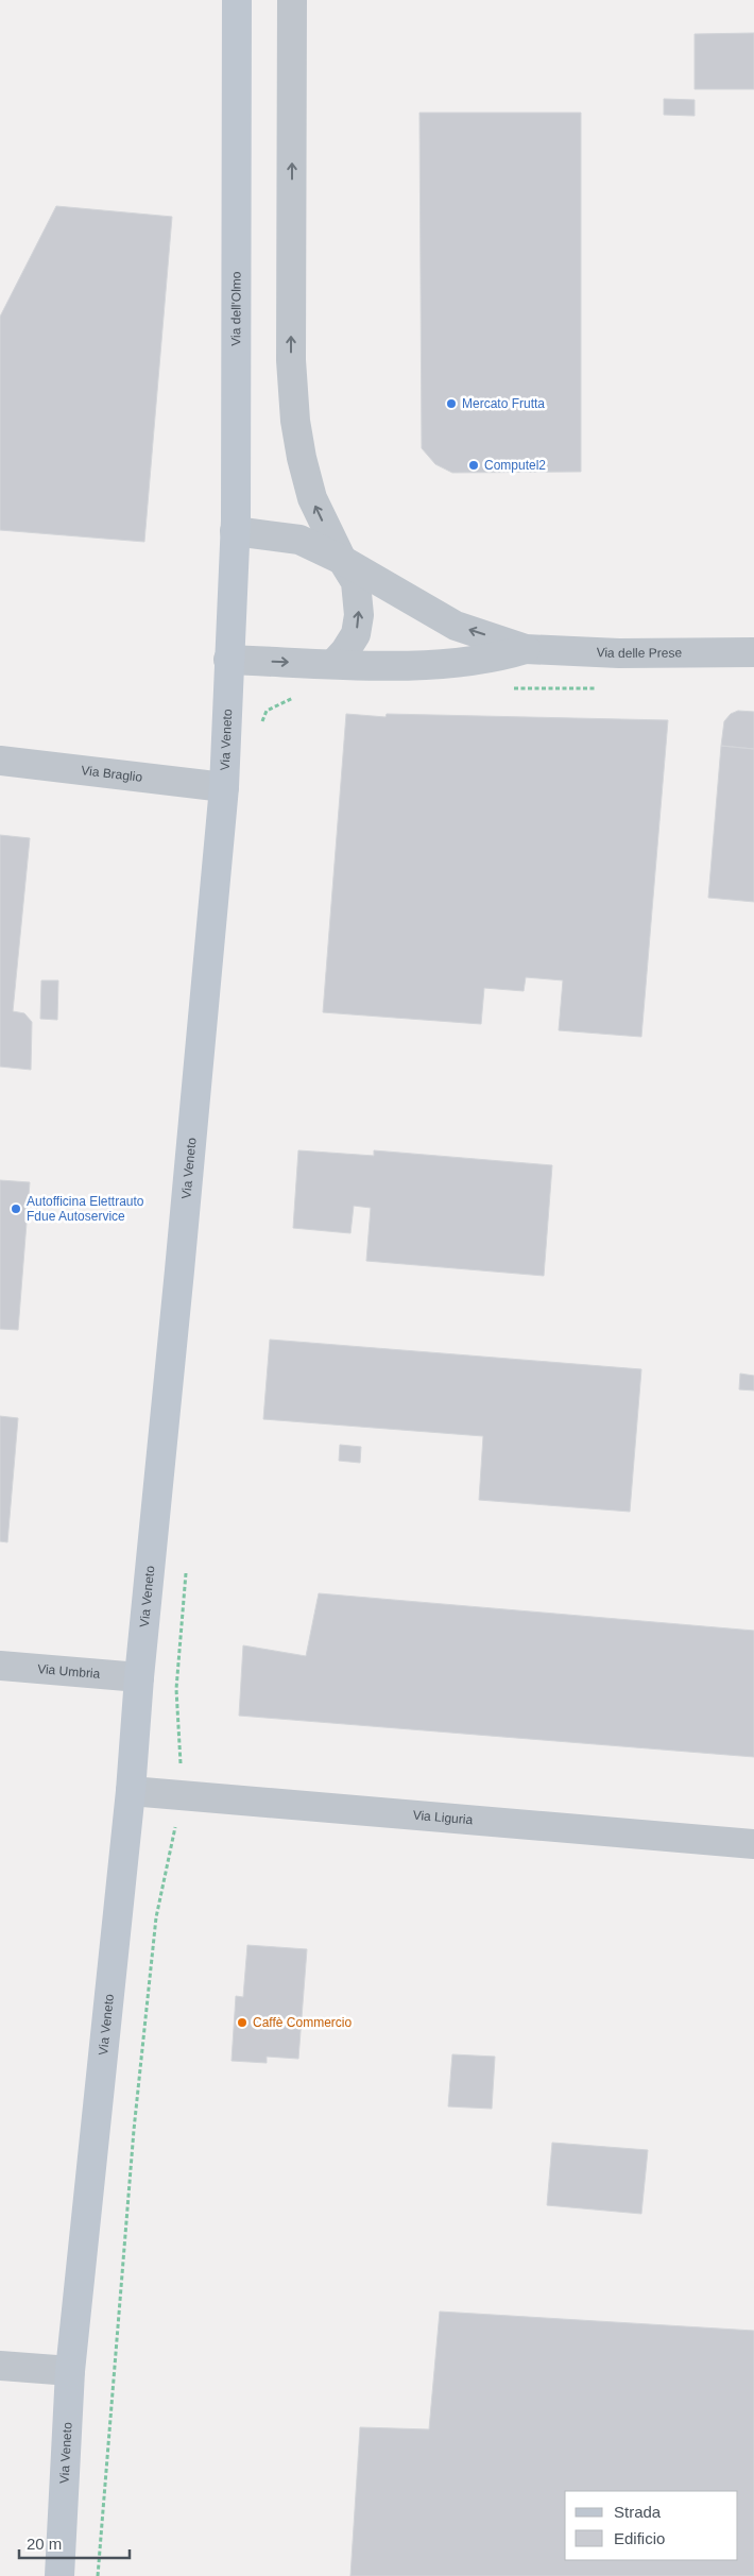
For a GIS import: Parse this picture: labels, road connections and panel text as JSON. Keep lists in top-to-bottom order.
{
  "streets": {
    "main road": ["Via dell'Olmo", "Via Veneto"],
    "street": [
      "Via delle Prese",
      "Via Braglio",
      "Via Umbria",
      "Via Liguria"
    ]
  },
  "crossings": [
    ["Via dell'Olmo", "Via delle Prese"],
    ["Via dell'Olmo", "Via Veneto"],
    ["Via delle Prese", "Via Veneto"],
    ["Via Veneto", "Via Braglio"],
    ["Via Veneto", "Via Umbria"],
    ["Via Veneto", "Via Liguria"]
  ],
  "places": [
    "Mercato Frutta",
    "Computel2",
    "Autofficina Elettrauto Fdue Autoservice",
    "Caffè Commercio"
  ],
  "legend": ["Strada", "Edificio"],
  "scale_bar": "20 m"
}
